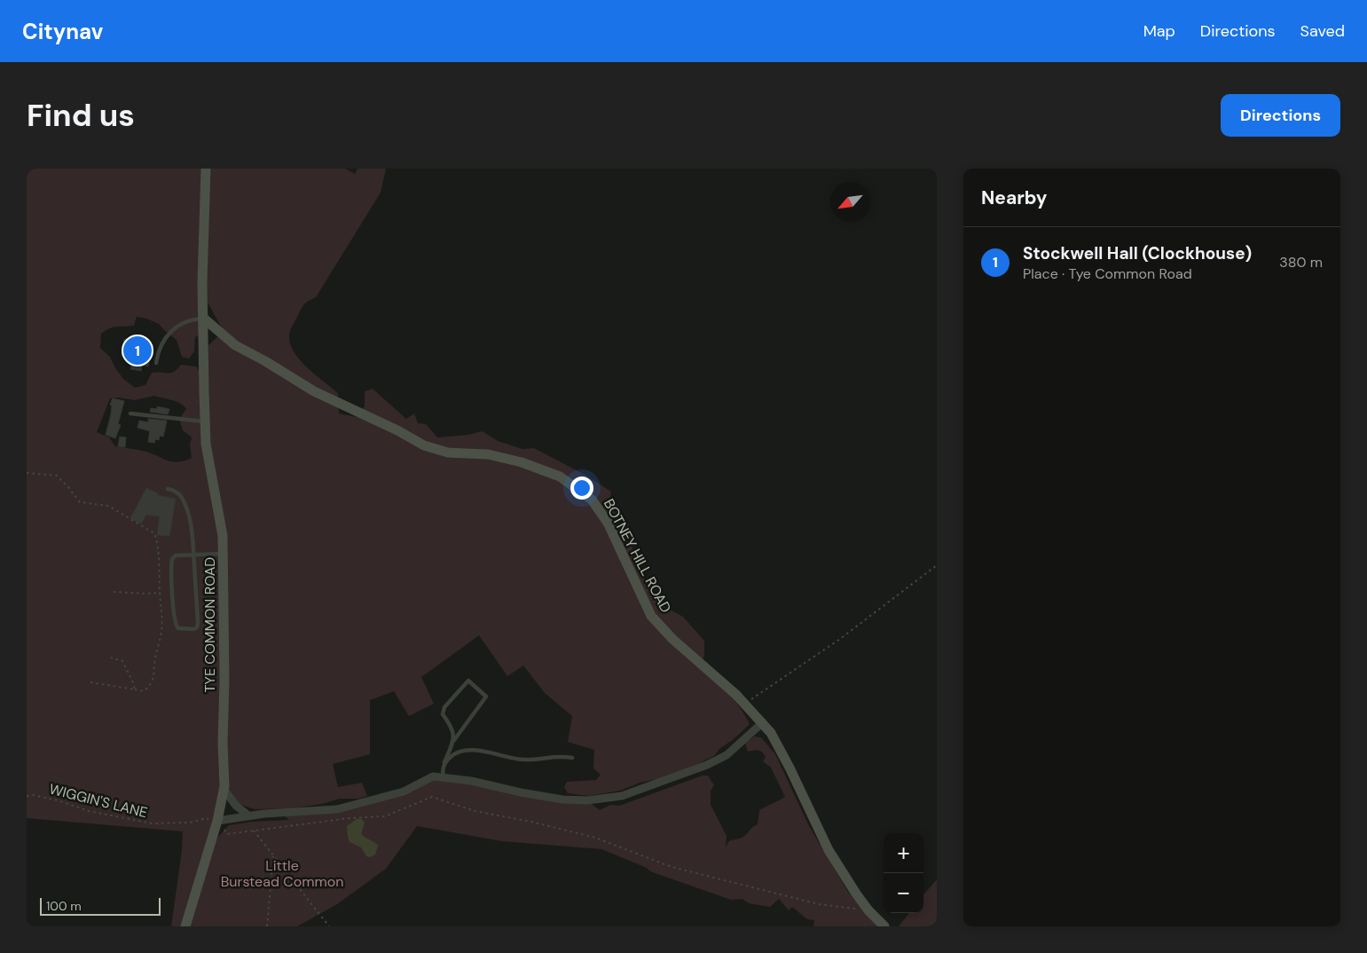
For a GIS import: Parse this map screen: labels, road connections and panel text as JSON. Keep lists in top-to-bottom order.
{
  "streets": {
    "street": ["BOTNEY HILL ROAD", "TYE COMMON ROAD"],
    "path": ["WIGGIN'S LANE"]
  },
  "crossings": [
    ["BOTNEY HILL ROAD", "TYE COMMON ROAD"],
    ["TYE COMMON ROAD", "WIGGIN'S LANE"]
  ],
  "parks": ["Little Burstead Common"],
  "scale_bar": "100 m",
  "north": "bottom left",
  "page": {
    "header": "Citynav",
    "nav": ["Map", "Directions", "Saved"],
    "buttons": "Directions",
    "title": "Find us",
    "heading": "Nearby",
    "list": [
      {
        "mark": "1",
        "name": "Stockwell Hall (Clockhouse)",
        "note": "Place · Tye Common Road",
        "value": "380 m"
      }
    ],
    "pins": "1",
    "map_buttons": ["+", "−"],
    "scale": "100 m"
  }
}
